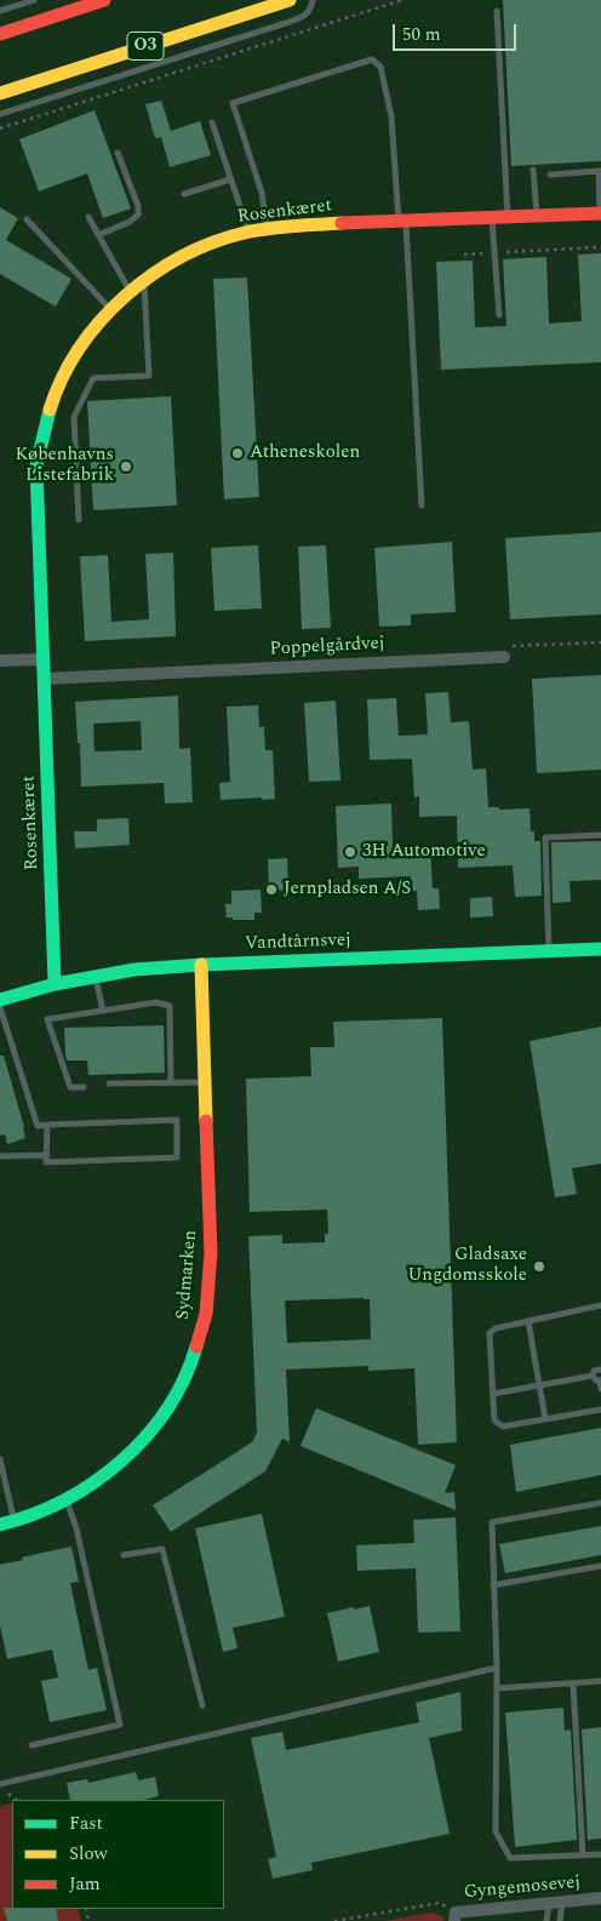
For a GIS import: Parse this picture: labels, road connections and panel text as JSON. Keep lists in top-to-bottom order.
{
  "streets": {
    "street": [
      "O3",
      "Rosenkæret",
      "Poppelgårdvej",
      "Vandtårnsvej",
      "Sydmarken",
      "Gyngemosevej"
    ]
  },
  "crossings": [
    ["Rosenkæret", "Poppelgårdvej"],
    ["Rosenkæret", "Vandtårnsvej"],
    ["Vandtårnsvej", "Sydmarken"]
  ],
  "places": [
    "Atheneskolen",
    "Københavns Listefabrik",
    "3H Automotive",
    "Jernpladsen A/S",
    "Gladsaxe Ungdomsskole"
  ],
  "legend": ["Fast", "Slow", "Jam"],
  "scale_bar": "50 m"
}
